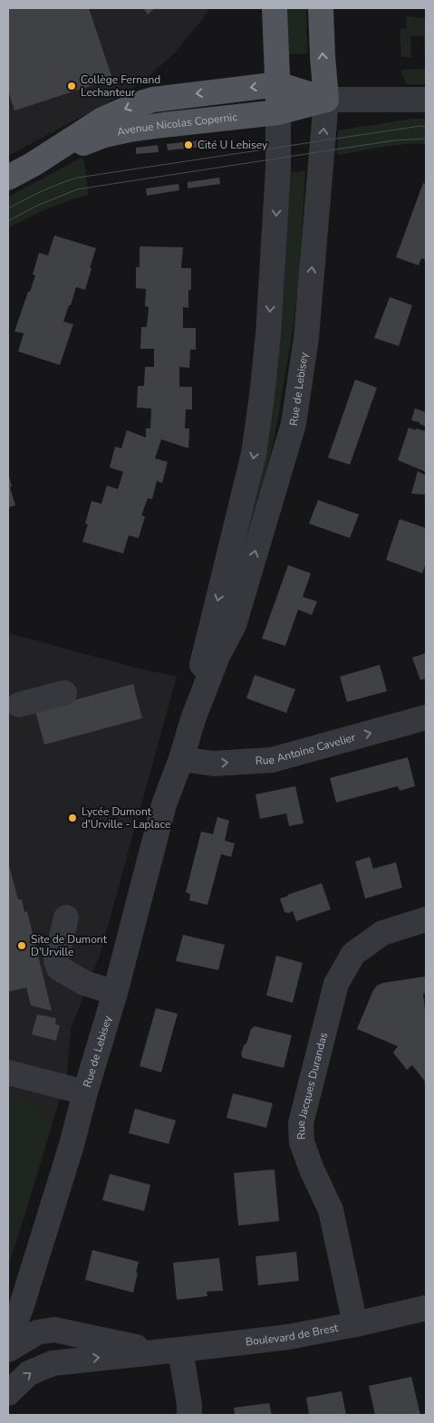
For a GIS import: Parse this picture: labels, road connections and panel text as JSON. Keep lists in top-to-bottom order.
{
  "streets": {
    "main road": ["Avenue Nicolas Copernic", "Rue de Lebisey"],
    "street": ["Rue Antoine Cavelier", "Rue Jacques Durandas", "Boulevard de Brest"]
  },
  "crossings": [
    ["Avenue Nicolas Copernic", "Rue de Lebisey"],
    ["Rue de Lebisey", "Rue Antoine Cavelier"],
    ["Rue de Lebisey", "Boulevard de Brest"],
    ["Rue Jacques Durandas", "Boulevard de Brest"]
  ],
  "one_way": ["Rue Antoine Cavelier"],
  "places": [
    "Collège Fernand Lechanteur",
    "Cité U Lebisey",
    "Lycée Dumont d'Urville - Laplace",
    "Site de Dumont D'Urville"
  ]
}
